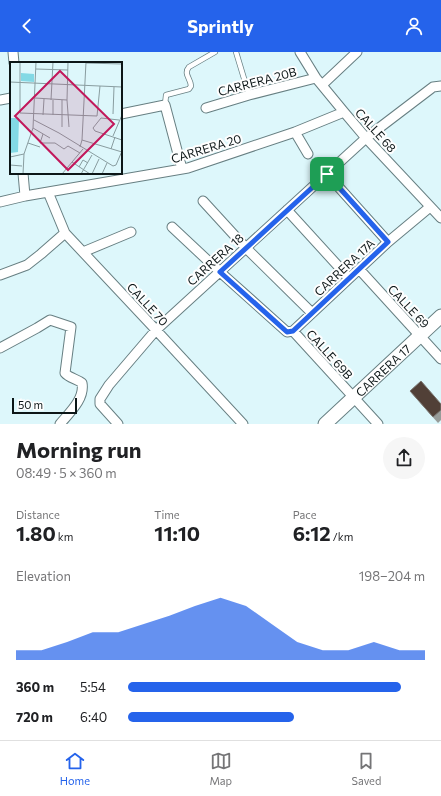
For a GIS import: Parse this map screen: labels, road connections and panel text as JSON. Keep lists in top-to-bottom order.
{
  "streets": {
    "main road": ["CARRERA 17"],
    "street": [
      "CARRERA 20B",
      "CALLE 68",
      "CARRERA 20",
      "CARRERA 18",
      "CARRERA 17A",
      "CALLE 70",
      "CALLE 69",
      "CALLE 69B"
    ]
  },
  "crossings": [
    ["CARRERA 20B", "CALLE 68"],
    ["CALLE 68", "CARRERA 20"],
    ["CALLE 68", "CARRERA 18"],
    ["CALLE 68", "CARRERA 17A"],
    ["CARRERA 20", "CALLE 70"],
    ["CARRERA 18", "CALLE 70"],
    ["CARRERA 18", "CALLE 69B"],
    ["CARRERA 17A", "CALLE 69"],
    ["CARRERA 17A", "CALLE 69B"],
    ["CALLE 69", "CARRERA 17"],
    ["CALLE 69B", "CARRERA 17"]
  ],
  "scale_bar": "50 m",
  "page": {
    "header": "Sprintly",
    "scale": "50 m",
    "heading": ["Morning run", "08:49 · 5 × 360 m"],
    "stats": [
      ["Distance", "1.80 km"],
      ["Time", "11:10"],
      ["Pace", "6:12 /km"]
    ],
    "chart": ["Elevation", "198–204 m"],
    "list": [
      {
        "name": "360 m",
        "note": "5:54"
      },
      {
        "name": "720 m",
        "note": "6:40"
      }
    ],
    "tabs": ["Home", "Map", "Saved"]
  }
}
